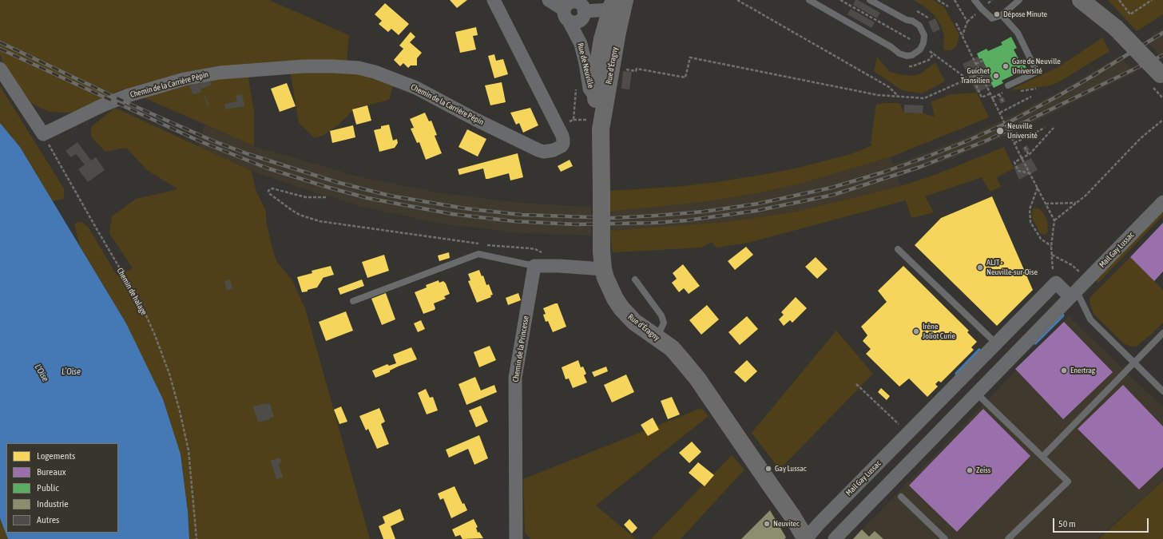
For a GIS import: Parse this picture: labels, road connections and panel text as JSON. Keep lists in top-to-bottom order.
{
  "streets": {
    "street": [
      "Rue de Neuville",
      "Rue d'Éragny",
      "Chemin de la Carrière Pépin",
      "Mail Gay Lussac",
      "Chemin de la Princesse"
    ],
    "path": ["Chemin de halage"]
  },
  "crossings": [
    ["Rue de Neuville", "Rue d'Éragny"],
    ["Rue d'Éragny", "Mail Gay Lussac"],
    ["Chemin de la Carrière Pépin", "Chemin de halage"]
  ],
  "water": ["L’Oise", "L'Oise"],
  "places": [
    "Dépose Minute",
    "Gare de Neuville Université",
    "Guichet Transilien",
    "Neuville Université",
    "ALJT - Neuville-sur-Oise",
    "Irène Joliot Curie",
    "Enertrag",
    "Gay Lussac",
    "Zeiss",
    "Neuvitec"
  ],
  "legend": [
    "Logements",
    "Bureaux",
    "Public",
    "Industrie",
    "Autres"
  ],
  "scale_bar": "50 m"
}
